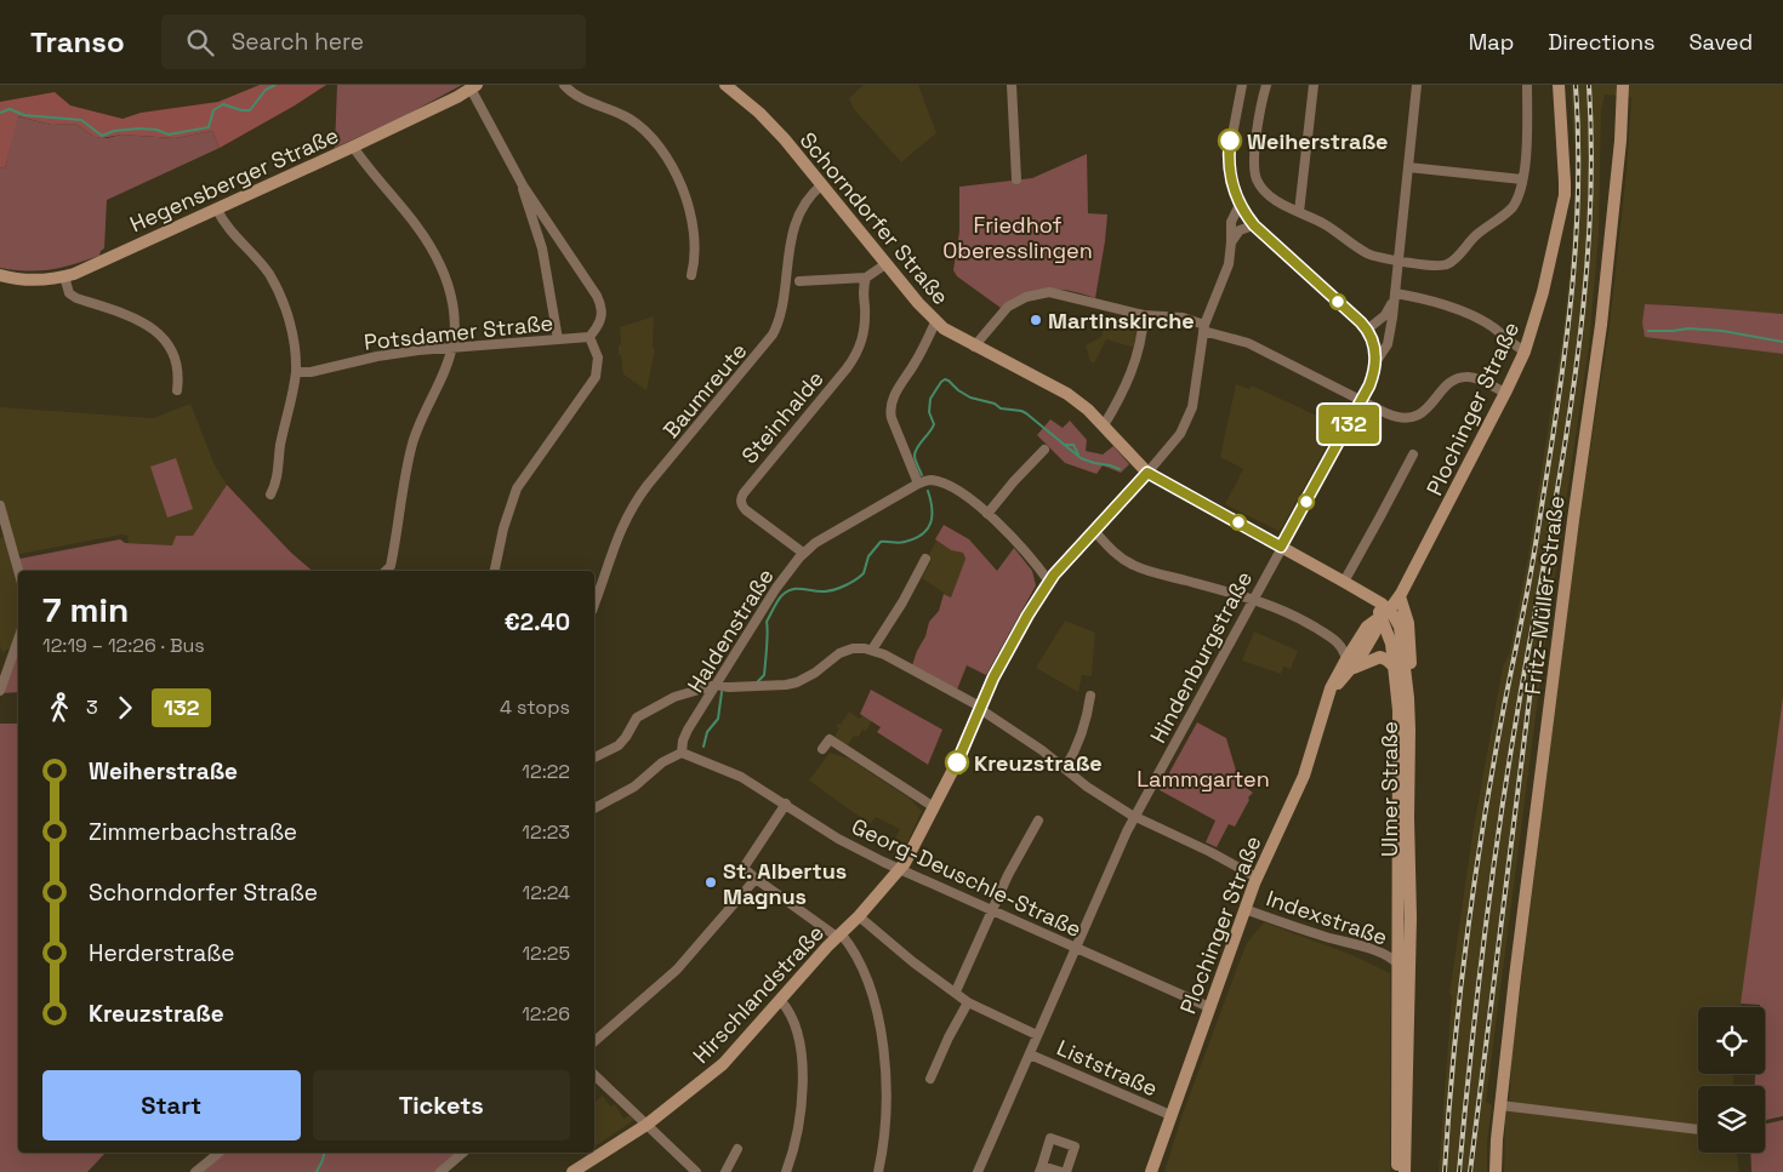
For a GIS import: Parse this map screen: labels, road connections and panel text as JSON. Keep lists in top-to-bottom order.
{
  "streets": {
    "street": [
      "Hegensberger Straße",
      "Schorndorfer Straße",
      "Potsdamer Straße",
      "Baumreute",
      "Plochinger Straße",
      "Steinhalde",
      "Fritz-Müller-Straße",
      "Haldenstraße",
      "Hindenburgstraße",
      "Ulmer Straße",
      "Georg-Deuschle-Straße",
      "Indexstraße",
      "Hirschlandstraße",
      "Liststraße"
    ]
  },
  "crossings": [
    ["Schorndorfer Straße", "Baumreute"],
    ["Schorndorfer Straße", "Plochinger Straße"],
    ["Schorndorfer Straße", "Hindenburgstraße"],
    ["Schorndorfer Straße", "Ulmer Straße"],
    ["Schorndorfer Straße", "Hirschlandstraße"],
    ["Plochinger Straße", "Ulmer Straße"],
    ["Plochinger Straße", "Georg-Deuschle-Straße"],
    ["Plochinger Straße", "Indexstraße"],
    ["Plochinger Straße", "Liststraße"],
    ["Steinhalde", "Haldenstraße"],
    ["Haldenstraße", "Georg-Deuschle-Straße"],
    ["Hindenburgstraße", "Georg-Deuschle-Straße"],
    ["Hindenburgstraße", "Liststraße"],
    ["Ulmer Straße", "Indexstraße"],
    ["Georg-Deuschle-Straße", "Hirschlandstraße"]
  ],
  "parks": ["Friedhof Oberesslingen", "Lammgarten"],
  "places": [
    "Weiherstraße",
    "Martinskirche",
    "Kreuzstraße",
    "St. Albertus Magnus"
  ],
  "lines": ["bus line 132"],
  "page": {
    "header": "Transo",
    "search": "Search here",
    "nav": ["Map", "Directions", "Saved"],
    "on_map": "132",
    "heading": ["7 min", "12:19 – 12:26 · Bus", "€2.40"],
    "legs": ["3", "132", "4 stops"],
    "list": [
      {
        "name": "Weiherstraße",
        "value": "12:22"
      },
      {
        "name": "Zimmerbachstraße",
        "value": "12:23"
      },
      {
        "name": "Schorndorfer Straße",
        "value": "12:24"
      },
      {
        "name": "Herderstraße",
        "value": "12:25"
      },
      {
        "name": "Kreuzstraße",
        "value": "12:26"
      }
    ],
    "buttons": ["Start", "Tickets"]
  }
}
